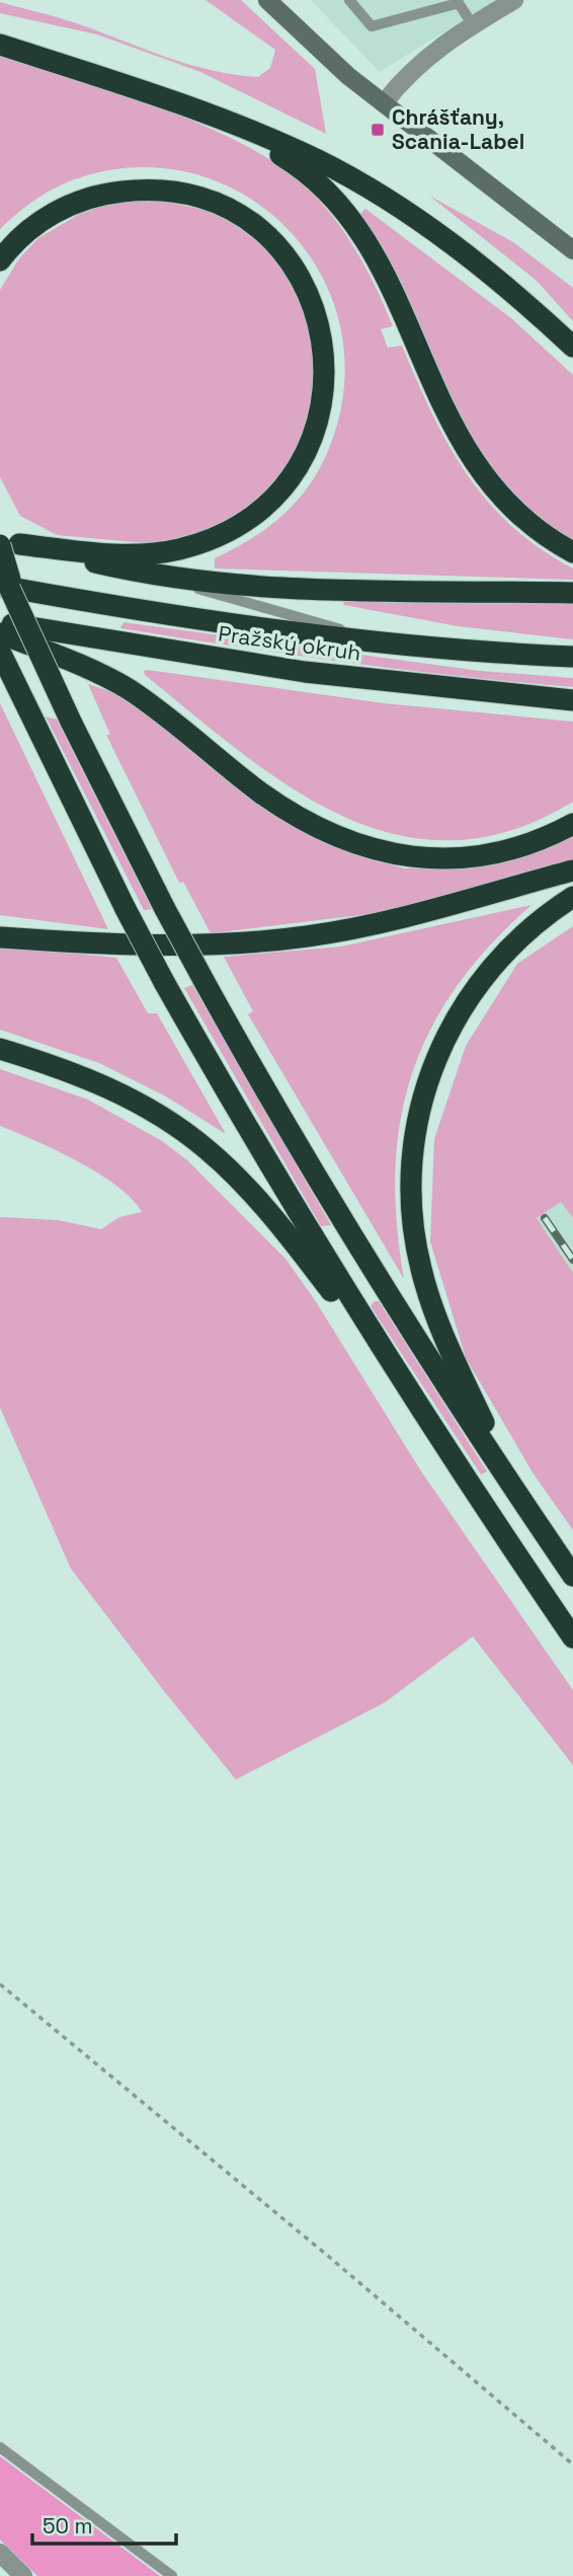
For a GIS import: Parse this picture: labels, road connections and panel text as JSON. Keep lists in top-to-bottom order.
{
  "streets": {
    "highway": ["Pražský okruh"]
  },
  "places": {
    "transit": ["Chrášťany, Scania-Label"]
  },
  "scale_bar": "50 m"
}
